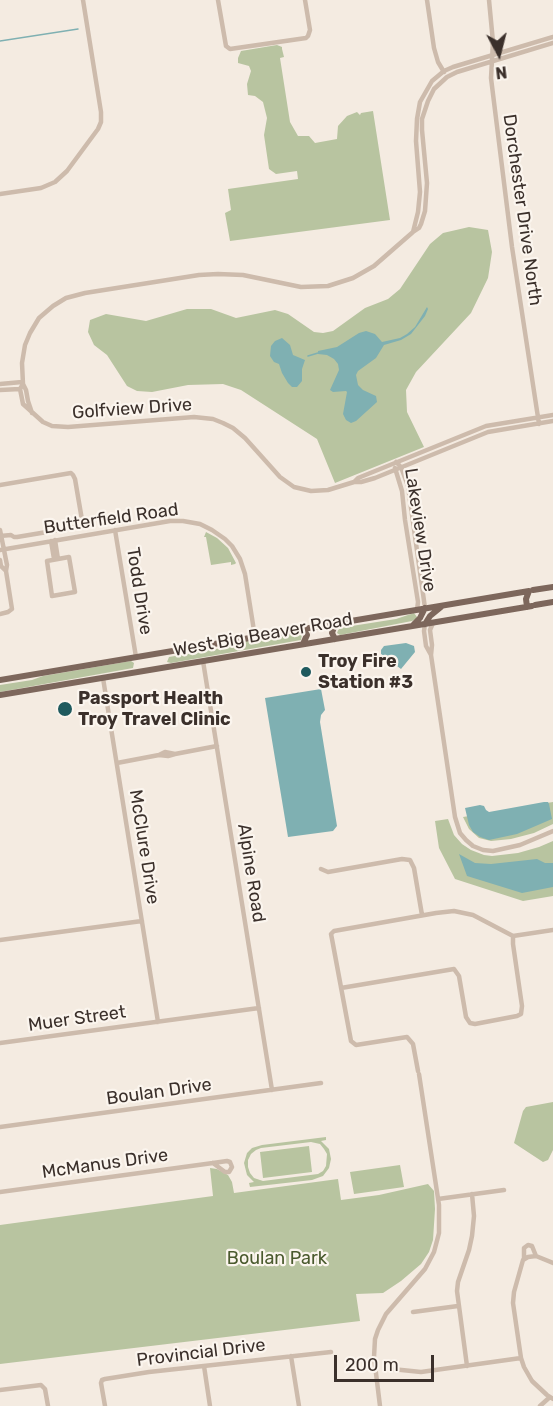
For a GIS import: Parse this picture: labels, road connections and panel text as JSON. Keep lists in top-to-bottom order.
{
  "streets": {
    "main road": ["West Big Beaver Road"],
    "street": [
      "Dorchester Drive North",
      "Golfview Drive",
      "Butterfield Road",
      "Lakeview Drive",
      "Todd Drive",
      "McClure Drive",
      "Alpine Road",
      "Muer Street",
      "Boulan Drive",
      "McManus Drive",
      "Provincial Drive"
    ]
  },
  "crossings": [
    ["Dorchester Drive North", "Golfview Drive"],
    ["Golfview Drive", "Lakeview Drive"],
    ["Butterfield Road", "Todd Drive"],
    ["Butterfield Road", "West Big Beaver Road"],
    ["Lakeview Drive", "West Big Beaver Road"],
    ["Todd Drive", "West Big Beaver Road"],
    ["West Big Beaver Road", "McClure Drive"],
    ["West Big Beaver Road", "Alpine Road"],
    ["McClure Drive", "Muer Street"],
    ["Alpine Road", "Muer Street"],
    ["Alpine Road", "Boulan Drive"]
  ],
  "parks": ["Boulan Park"],
  "places": ["Troy Fire Station #3", "Passport Health Troy Travel Clinic"],
  "scale_bar": "200 m",
  "north": "bottom"
}
